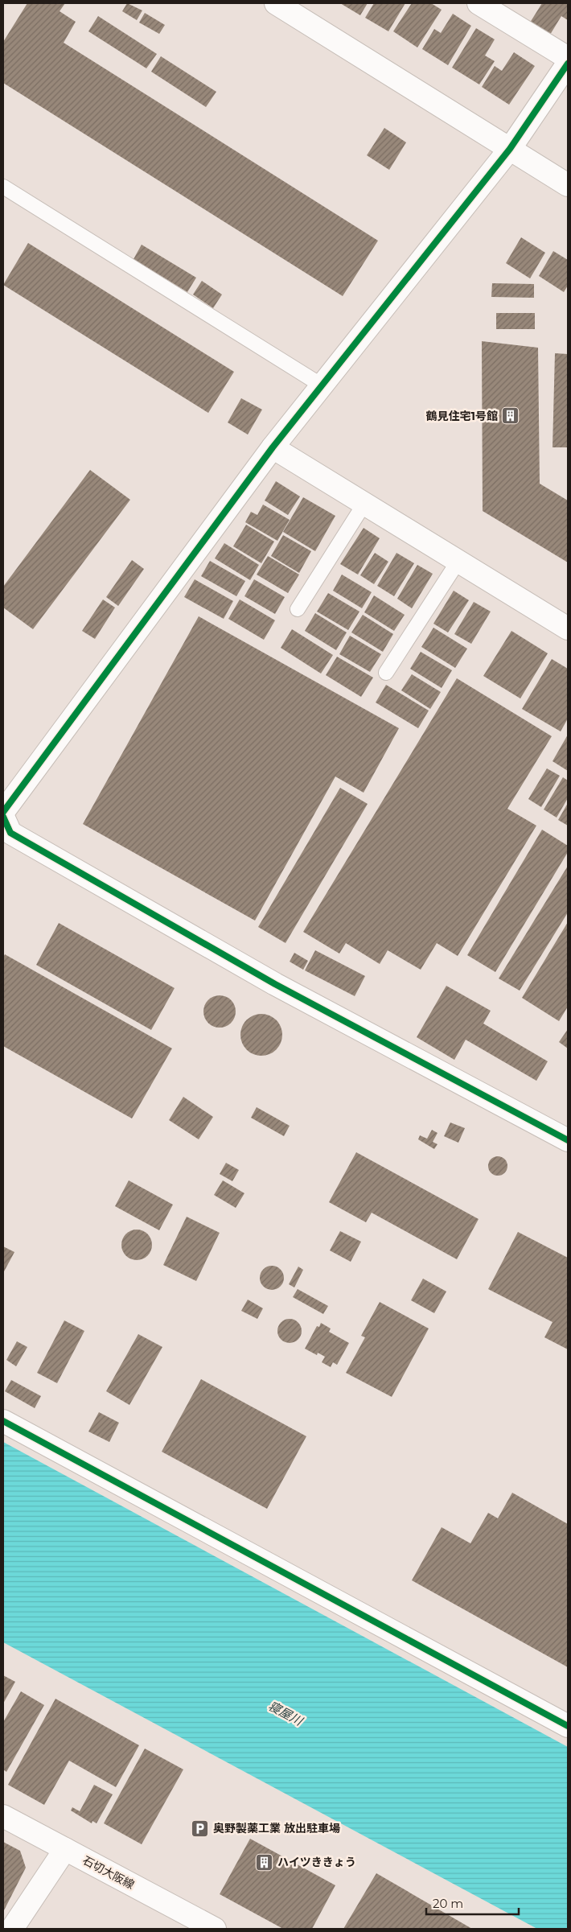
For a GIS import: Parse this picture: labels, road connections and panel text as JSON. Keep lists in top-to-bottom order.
{
  "streets": {
    "street": ["石切大阪線"]
  },
  "water": ["寝屋川"],
  "places": {
    "building": ["鶴見住宅1号館", "ハイツききょう"],
    "parking": ["奥野製薬工業 放出駐車場"]
  },
  "scale_bar": "20 m"
}
